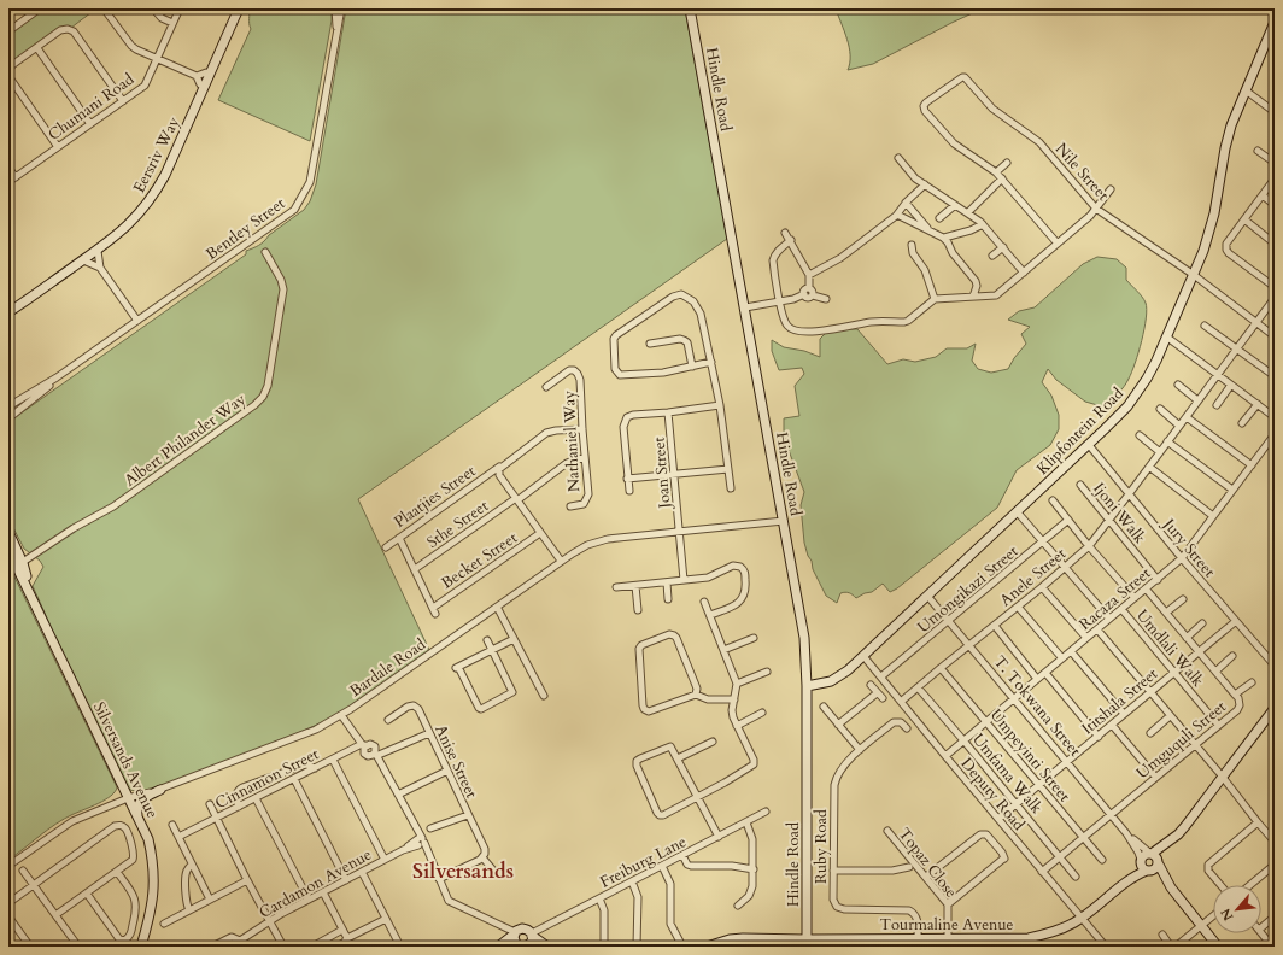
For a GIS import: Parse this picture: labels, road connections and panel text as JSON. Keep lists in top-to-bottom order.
{
  "streets": {
    "street": [
      "Hindle Road",
      "Chumani Road",
      "Eersriv Way",
      "Nile Street",
      "Bentley Street",
      "Klipfontein Road",
      "Albert Philander Way",
      "Nathaniel Way",
      "Joan Street",
      "Plaatjies Street",
      "Ijoni Walk",
      "Sthe Street",
      "Jury Street",
      "Becket Street",
      "Anele Street",
      "Umongikazi Street",
      "Racaza Street",
      "Umdlali Walk",
      "Bardale Road",
      "Ititshala Street",
      "T. Tokwana Street",
      "Umguquli Street",
      "Umpeyinti Street",
      "Silversands Avenue",
      "Anise Street",
      "Umfama Walk",
      "Cinnamon Street",
      "Deputy Road",
      "Ruby Road",
      "Freiburg Lane",
      "Topaz Close",
      "Cardamon Avenue",
      "Tourmaline Avenue"
    ]
  },
  "crossings": [
    ["Hindle Road", "Klipfontein Road"],
    ["Hindle Road", "Bardale Road"],
    ["Hindle Road", "Tourmaline Avenue"],
    ["Nile Street", "Klipfontein Road"],
    ["Nile Street", "Anele Street"],
    ["Klipfontein Road", "Jury Street"],
    ["Klipfontein Road", "T. Tokwana Street"],
    ["Klipfontein Road", "Deputy Road"],
    ["Albert Philander Way", "Silversands Avenue"],
    ["Nathaniel Way", "Plaatjies Street"],
    ["Nathaniel Way", "Sthe Street"],
    ["Joan Street", "Bardale Road"],
    ["Ijoni Walk", "Anele Street"],
    ["Ijoni Walk", "Racaza Street"],
    ["Jury Street", "Anele Street"],
    ["Jury Street", "Racaza Street"],
    ["Jury Street", "Ititshala Street"],
    ["Anele Street", "T. Tokwana Street"],
    ["Anele Street", "Umpeyinti Street"],
    ["Anele Street", "Umfama Walk"],
    ["Anele Street", "Deputy Road"],
    ["Umongikazi Street", "T. Tokwana Street"],
    ["Umongikazi Street", "Deputy Road"],
    ["Racaza Street", "Umdlali Walk"],
    ["Racaza Street", "T. Tokwana Street"],
    ["Racaza Street", "Umguquli Street"],
    ["Racaza Street", "Umpeyinti Street"],
    ["Racaza Street", "Umfama Walk"],
    ["Racaza Street", "Deputy Road"],
    ["Umdlali Walk", "Ititshala Street"],
    ["Umdlali Walk", "Umguquli Street"],
    ["Bardale Road", "Silversands Avenue"],
    ["Ititshala Street", "T. Tokwana Street"],
    ["Ititshala Street", "Umguquli Street"],
    ["Ititshala Street", "Umpeyinti Street"],
    ["Ititshala Street", "Umfama Walk"],
    ["Ititshala Street", "Deputy Road"],
    ["T. Tokwana Street", "Umguquli Street"],
    ["Umguquli Street", "Umpeyinti Street"],
    ["Umguquli Street", "Umfama Walk"],
    ["Umguquli Street", "Deputy Road"],
    ["Deputy Road", "Tourmaline Avenue"],
    ["Ruby Road", "Tourmaline Avenue"],
    ["Topaz Close", "Tourmaline Avenue"]
  ],
  "districts": ["Silversands"],
  "north": "bottom left"
}
